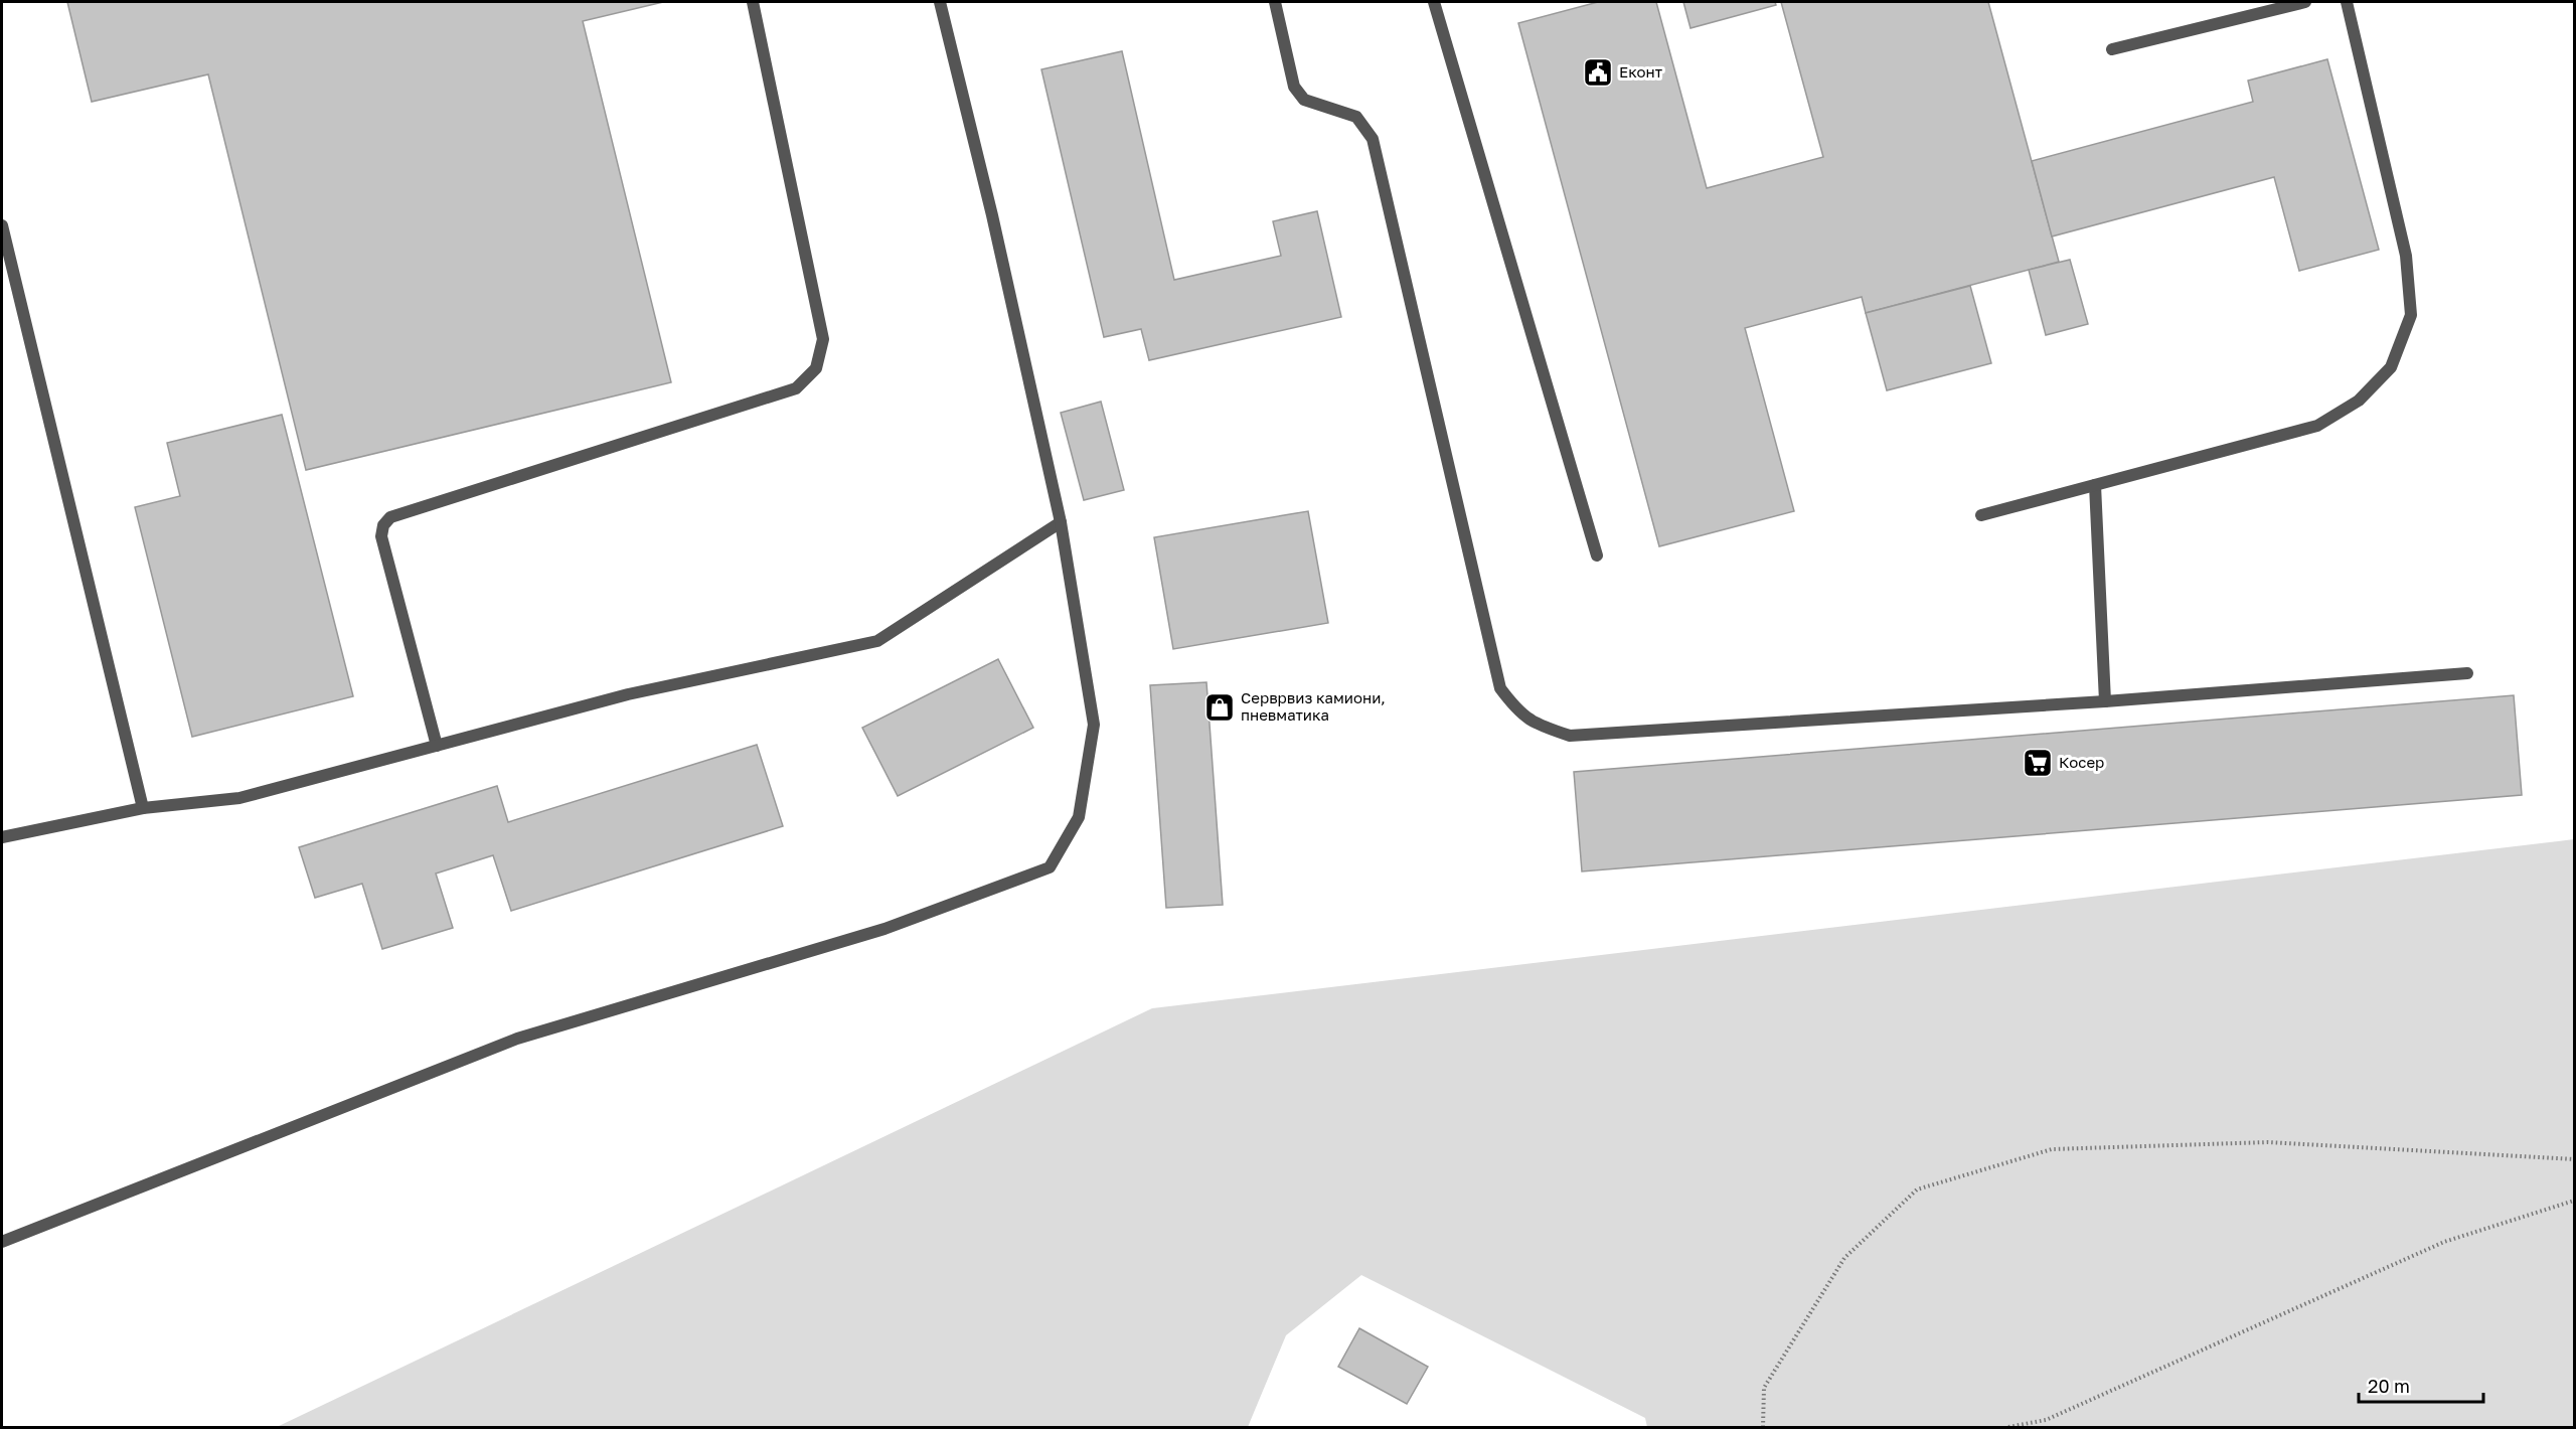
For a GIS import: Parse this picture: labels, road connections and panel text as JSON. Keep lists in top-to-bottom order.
{
  "places": {
    "public building": ["Еконт"],
    "shop": ["Серврвиз камиони, пневматика"],
    "supermarket": ["Косер"]
  },
  "scale_bar": "20 m"
}
